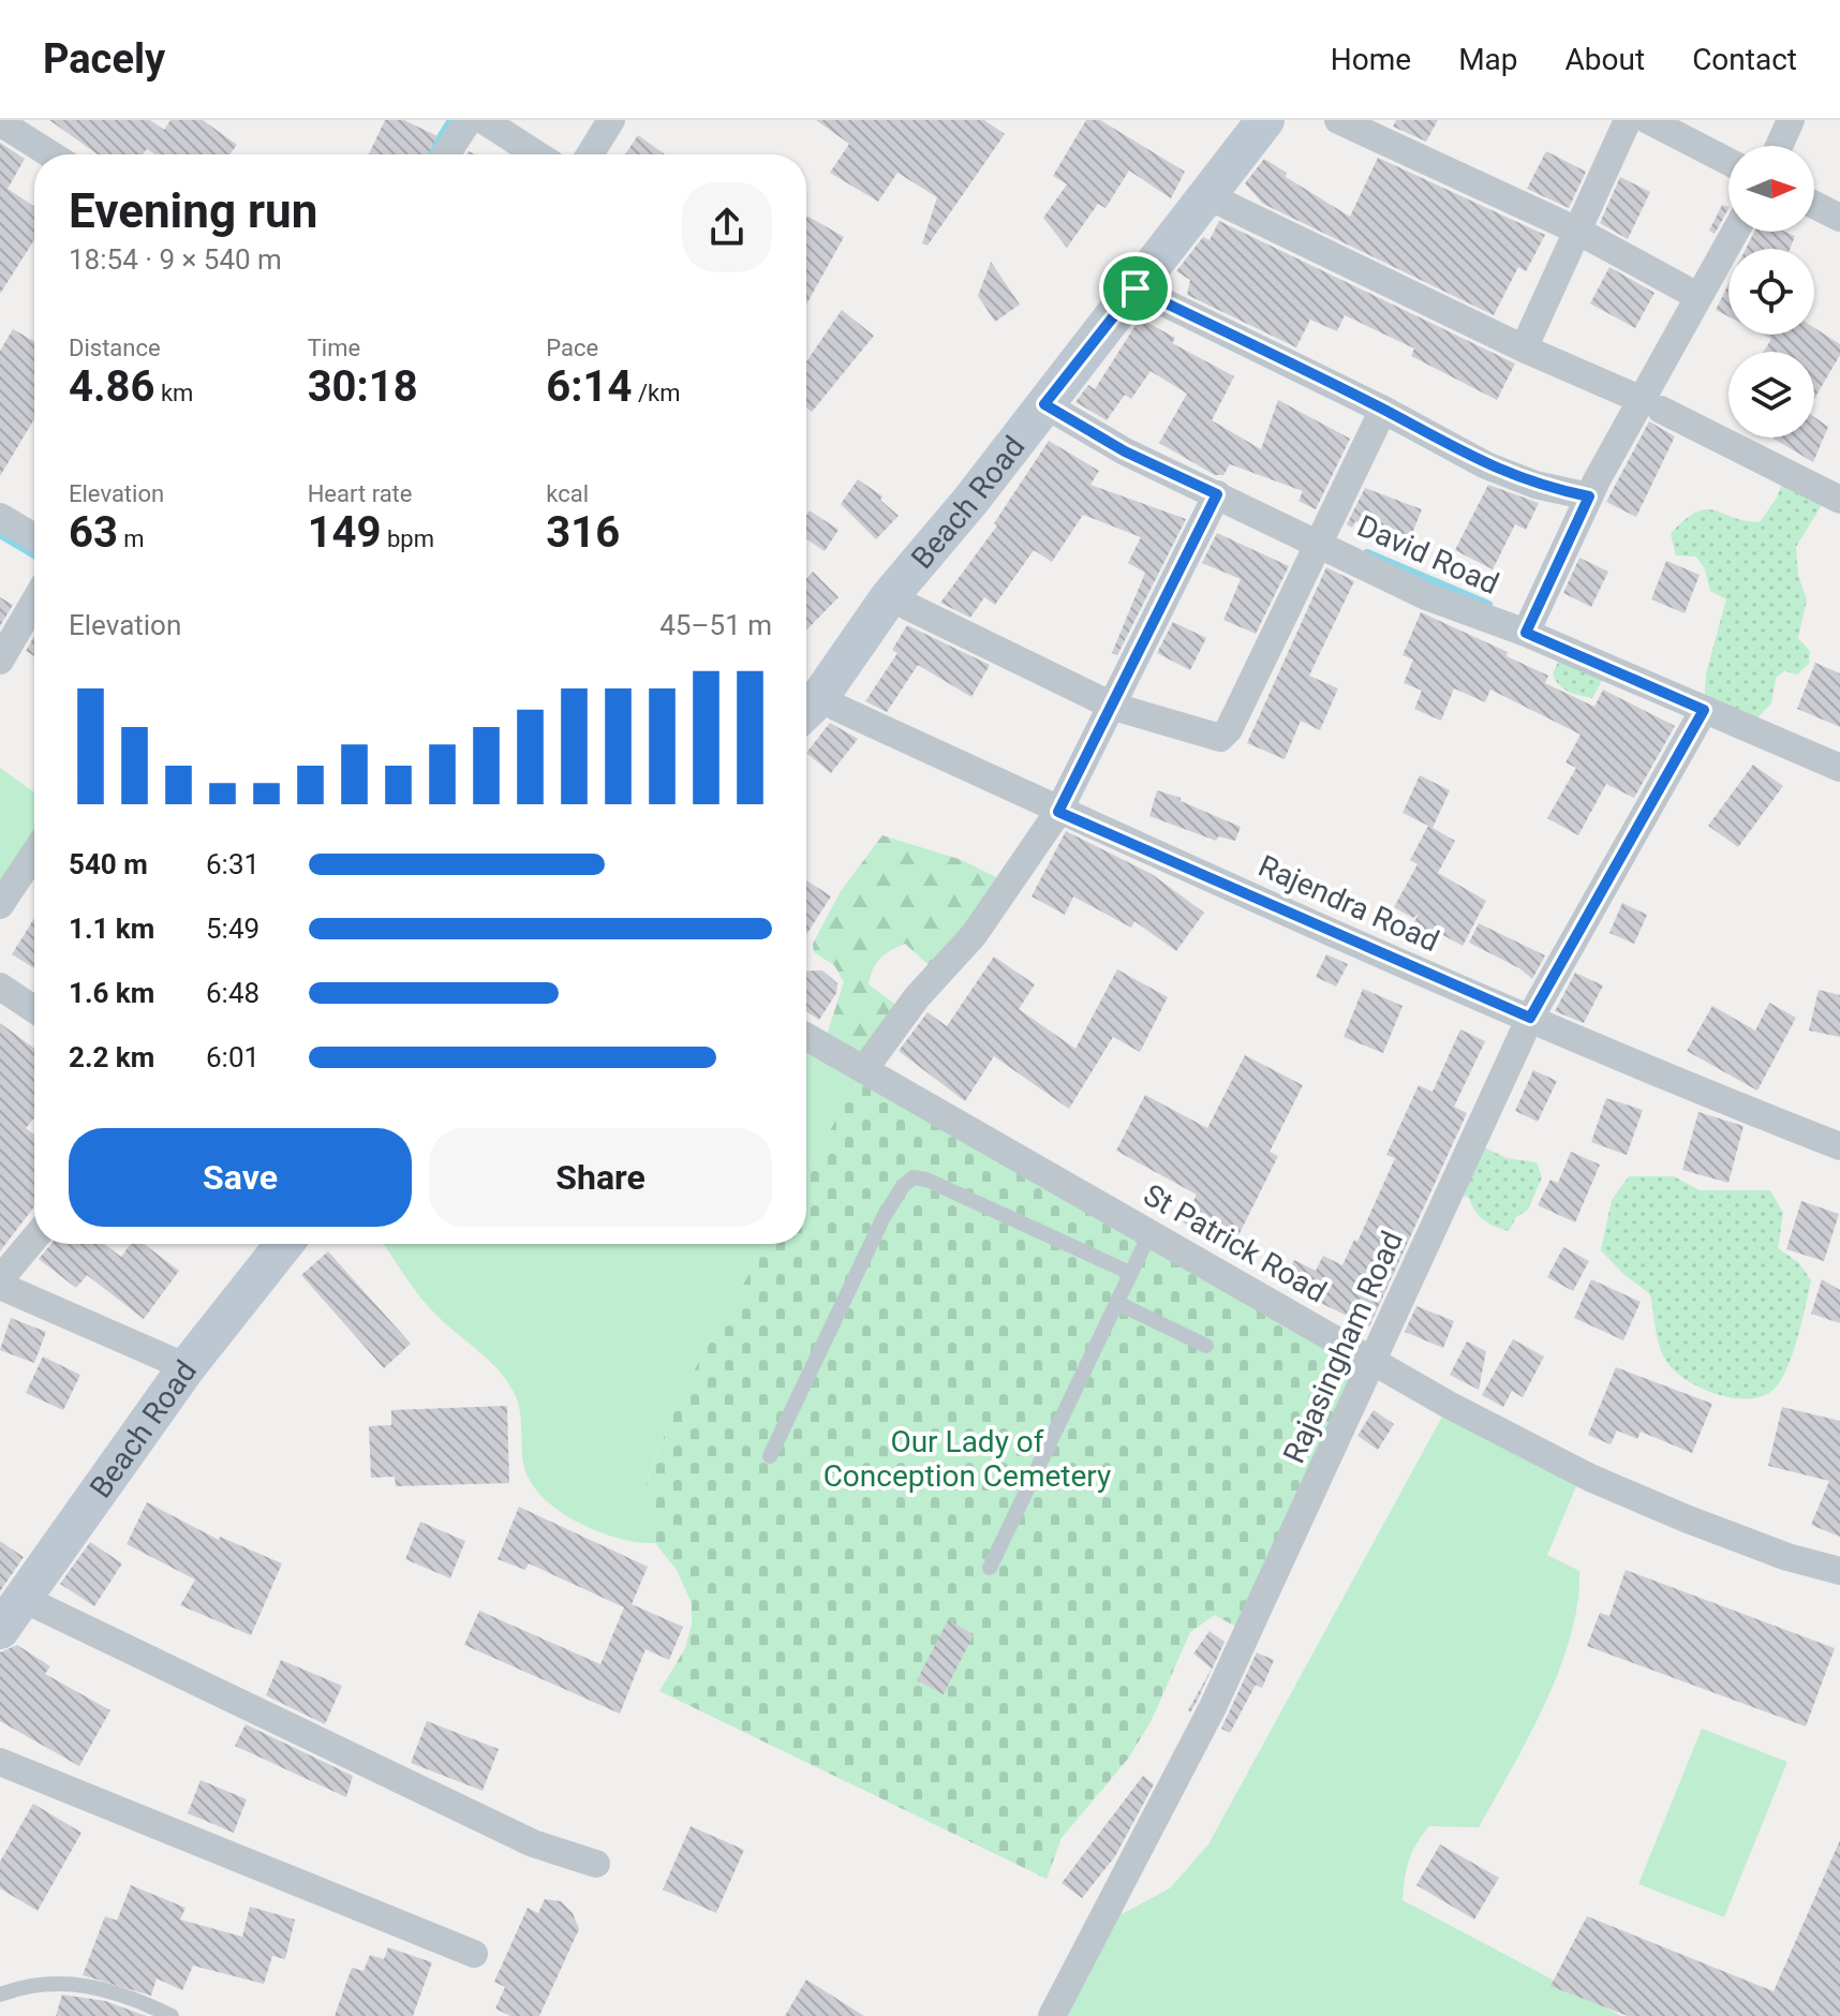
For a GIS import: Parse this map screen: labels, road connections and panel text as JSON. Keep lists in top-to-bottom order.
{
  "streets": {
    "main road": ["Beach Road"],
    "street": [
      "David Road",
      "Rajendra Road",
      "St Patrick Road",
      "Rajasingham Road"
    ]
  },
  "crossings": [
    ["Beach Road", "David Road"],
    ["David Road", "Rajasingham Road"],
    ["Rajendra Road", "Rajasingham Road"],
    ["St Patrick Road", "Rajasingham Road"]
  ],
  "parks": ["Our Lady of Conception Cemetery"],
  "north": "right",
  "page": {
    "header": "Pacely",
    "nav": [
      "Home",
      "Map",
      "About",
      "Contact"
    ],
    "heading": ["Evening run", "18:54 · 9 × 540 m"],
    "stats": [
      ["Distance", "4.86 km"],
      ["Time", "30:18"],
      ["Pace", "6:14 /km"],
      ["Elevation", "63 m"],
      ["Heart rate", "149 bpm"],
      ["kcal", "316"]
    ],
    "chart": ["Elevation", "45–51 m"],
    "list": [
      {
        "name": "540 m",
        "note": "6:31"
      },
      {
        "name": "1.1 km",
        "note": "5:49"
      },
      {
        "name": "1.6 km",
        "note": "6:48"
      },
      {
        "name": "2.2 km",
        "note": "6:01"
      }
    ],
    "buttons": ["Save", "Share"]
  }
}
